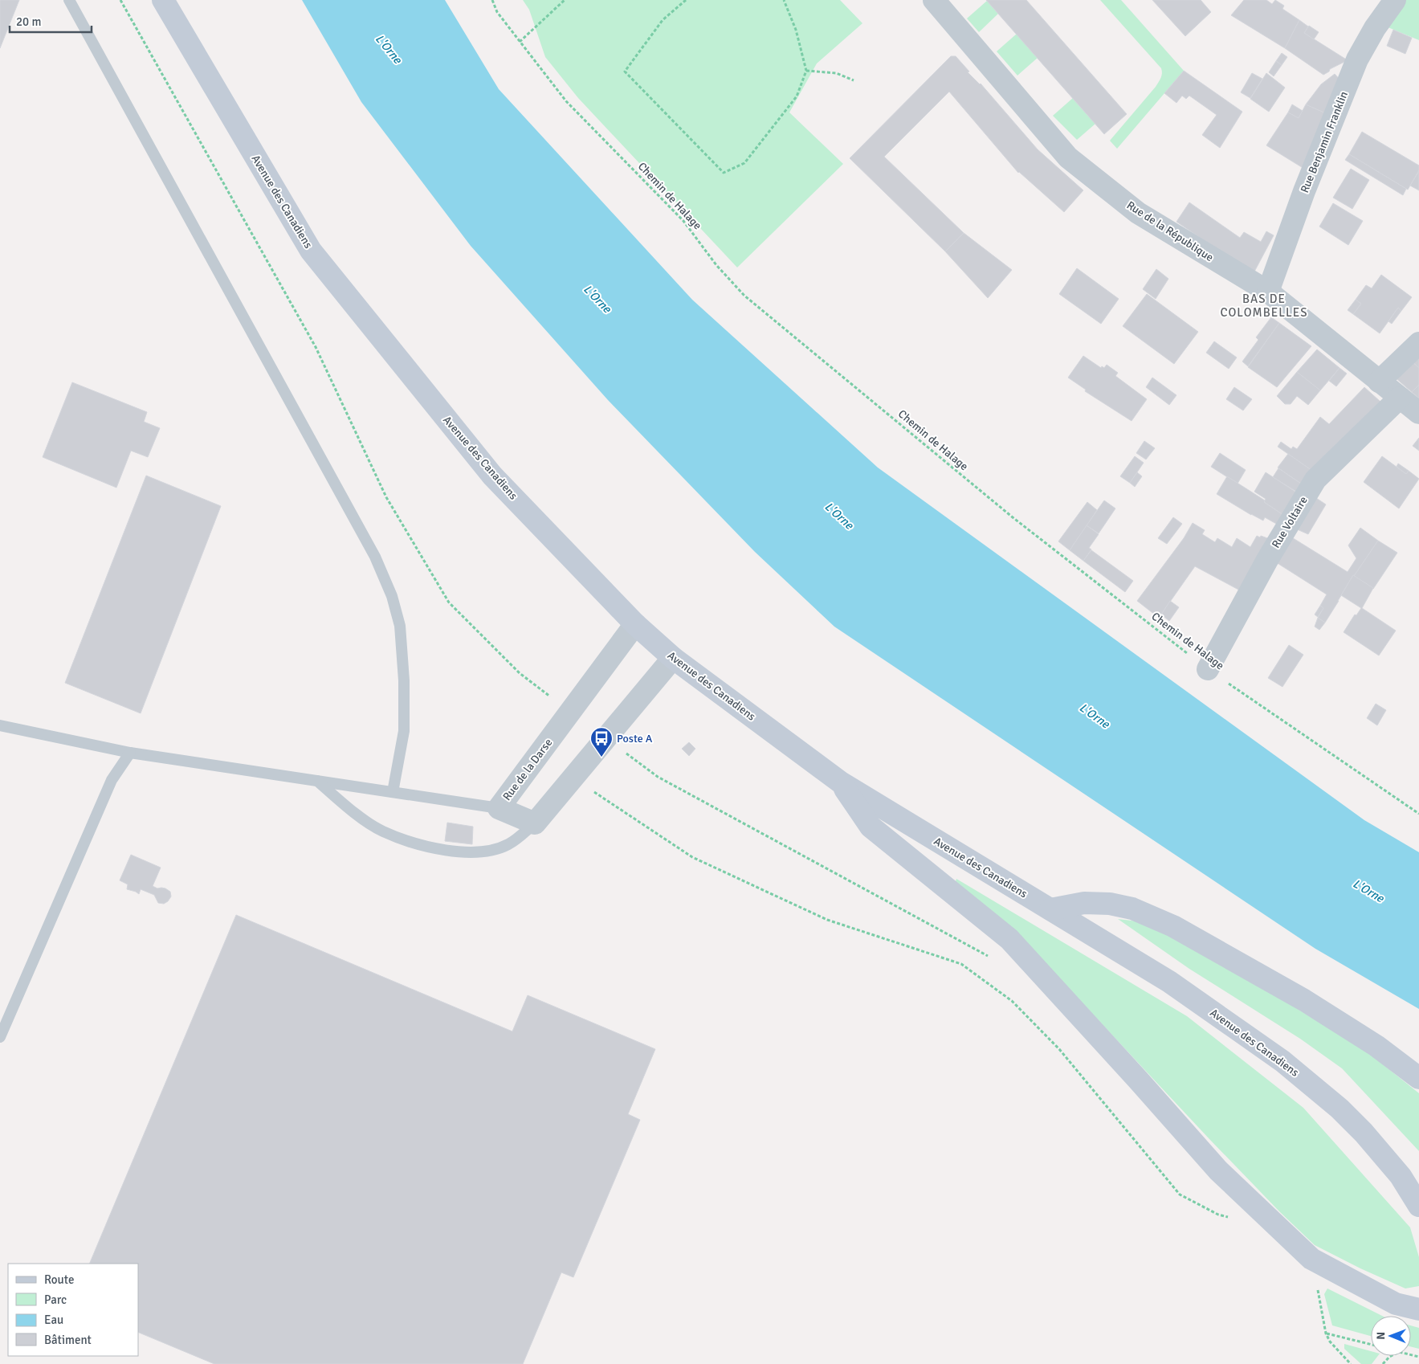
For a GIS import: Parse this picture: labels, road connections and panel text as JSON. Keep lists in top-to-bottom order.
{
  "streets": {
    "street": [
      "Rue Benjamin Franklin",
      "Avenue des Canadiens",
      "Rue de la République",
      "Rue Voltaire",
      "Rue de la Darse"
    ],
    "path": ["Chemin de Halage"]
  },
  "crossings": [
    ["Rue Benjamin Franklin", "Rue de la République"],
    ["Chemin de Halage", "Rue Voltaire"],
    ["Avenue des Canadiens", "Rue de la Darse"],
    ["Rue de la République", "Rue Voltaire"]
  ],
  "districts": ["BAS DE COLOMBELLES"],
  "water": ["L'Orne"],
  "places": {
    "bus stop": ["Poste A"]
  },
  "legend": [
    "Route",
    "Parc",
    "Eau",
    "Bâtiment"
  ],
  "scale_bar": "20 m",
  "north": "left"
}
